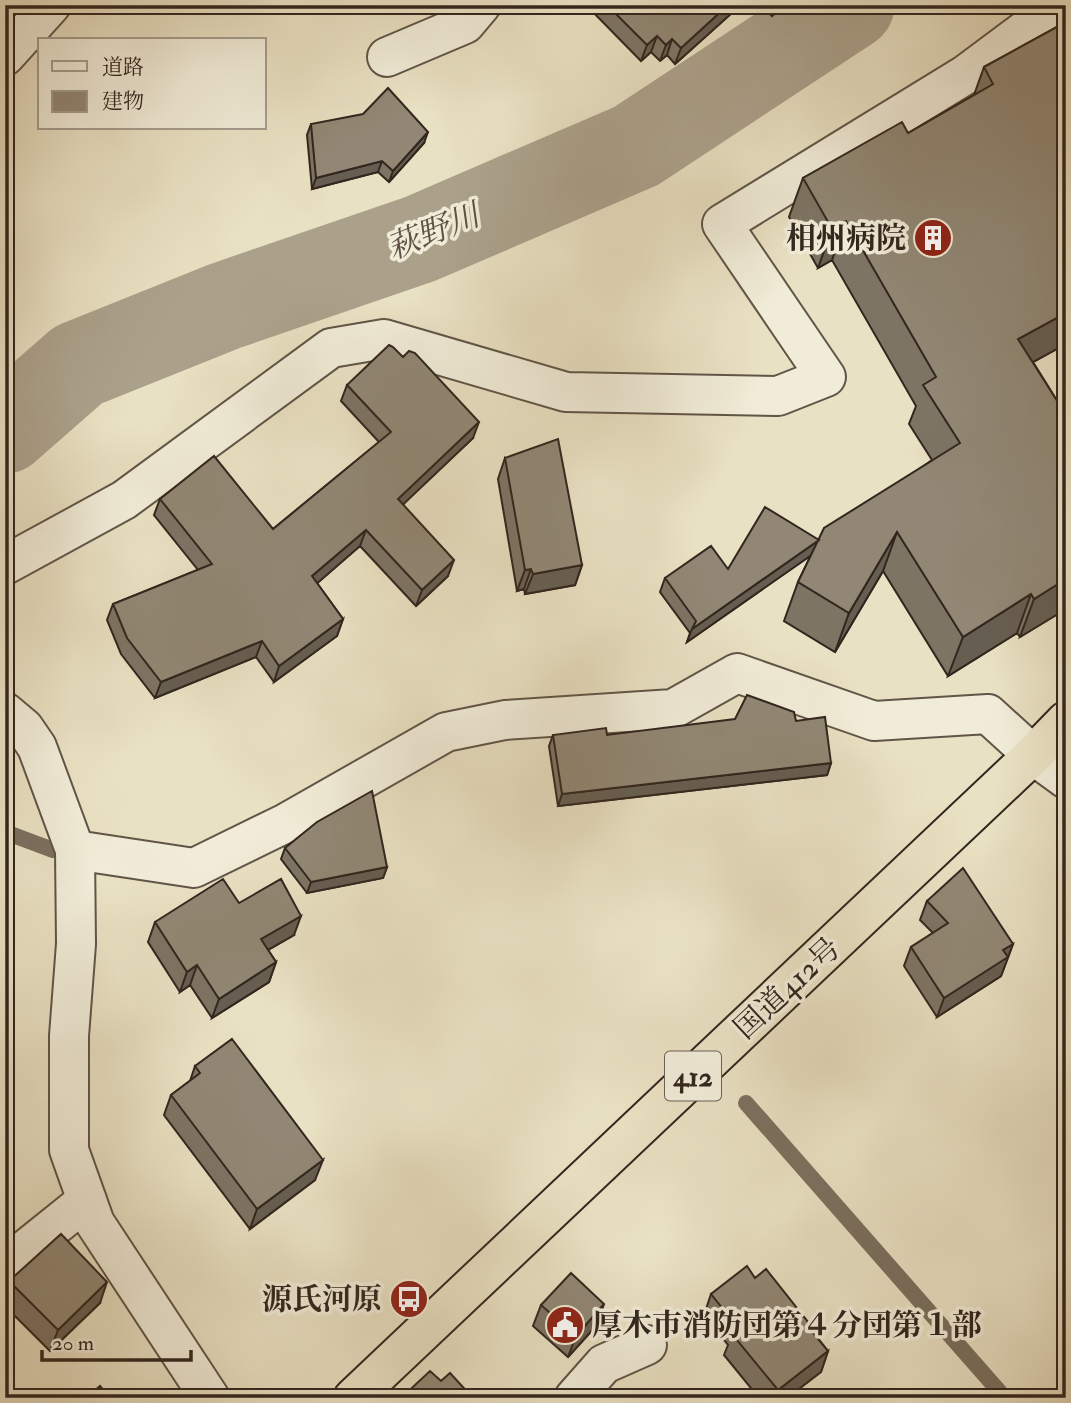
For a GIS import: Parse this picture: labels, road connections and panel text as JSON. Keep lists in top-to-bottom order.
{
  "streets": {
    "highway": ["国道412号", "412"]
  },
  "water": ["萩野川"],
  "places": {
    "building": ["相州病院"],
    "bus stop": ["源氏河原"],
    "public building": ["厚木市消防団第４分団第１部"]
  },
  "legend": ["道路", "建物"],
  "scale_bar": "20 m"
}
